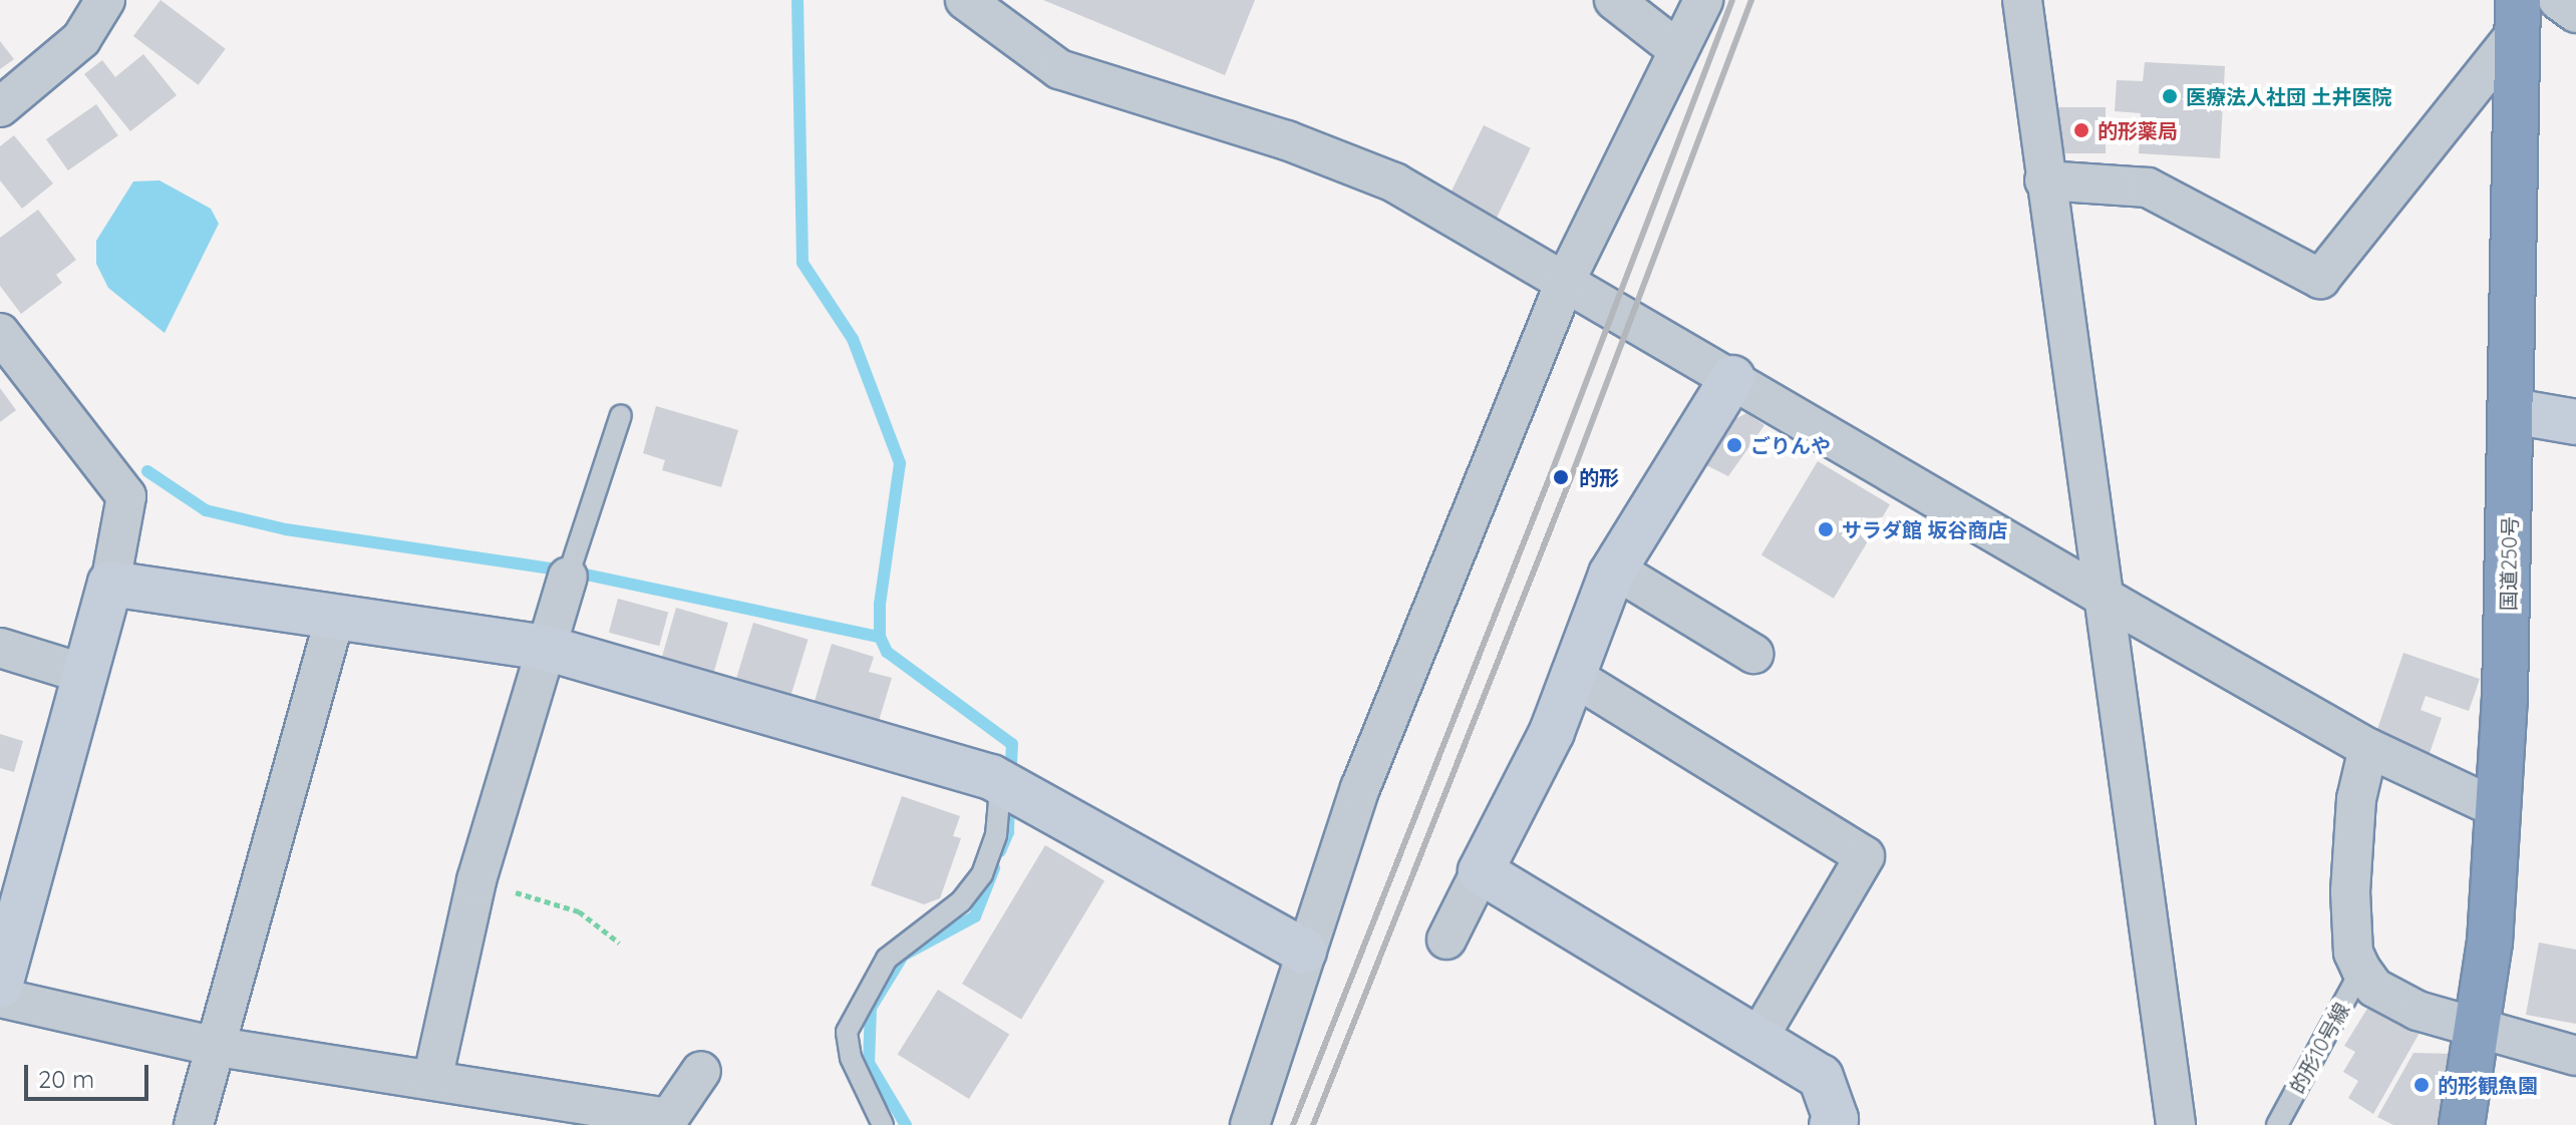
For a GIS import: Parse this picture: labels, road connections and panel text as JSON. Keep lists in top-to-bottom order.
{
  "streets": {
    "highway": ["国道250号"],
    "lane": ["的形10号線"]
  },
  "places": [
    "医療法人社団 土井医院",
    "的形薬局",
    "ごりんや",
    "的形",
    "サラダ館 坂谷商店",
    "的形観魚園"
  ],
  "scale_bar": "20 m"
}
